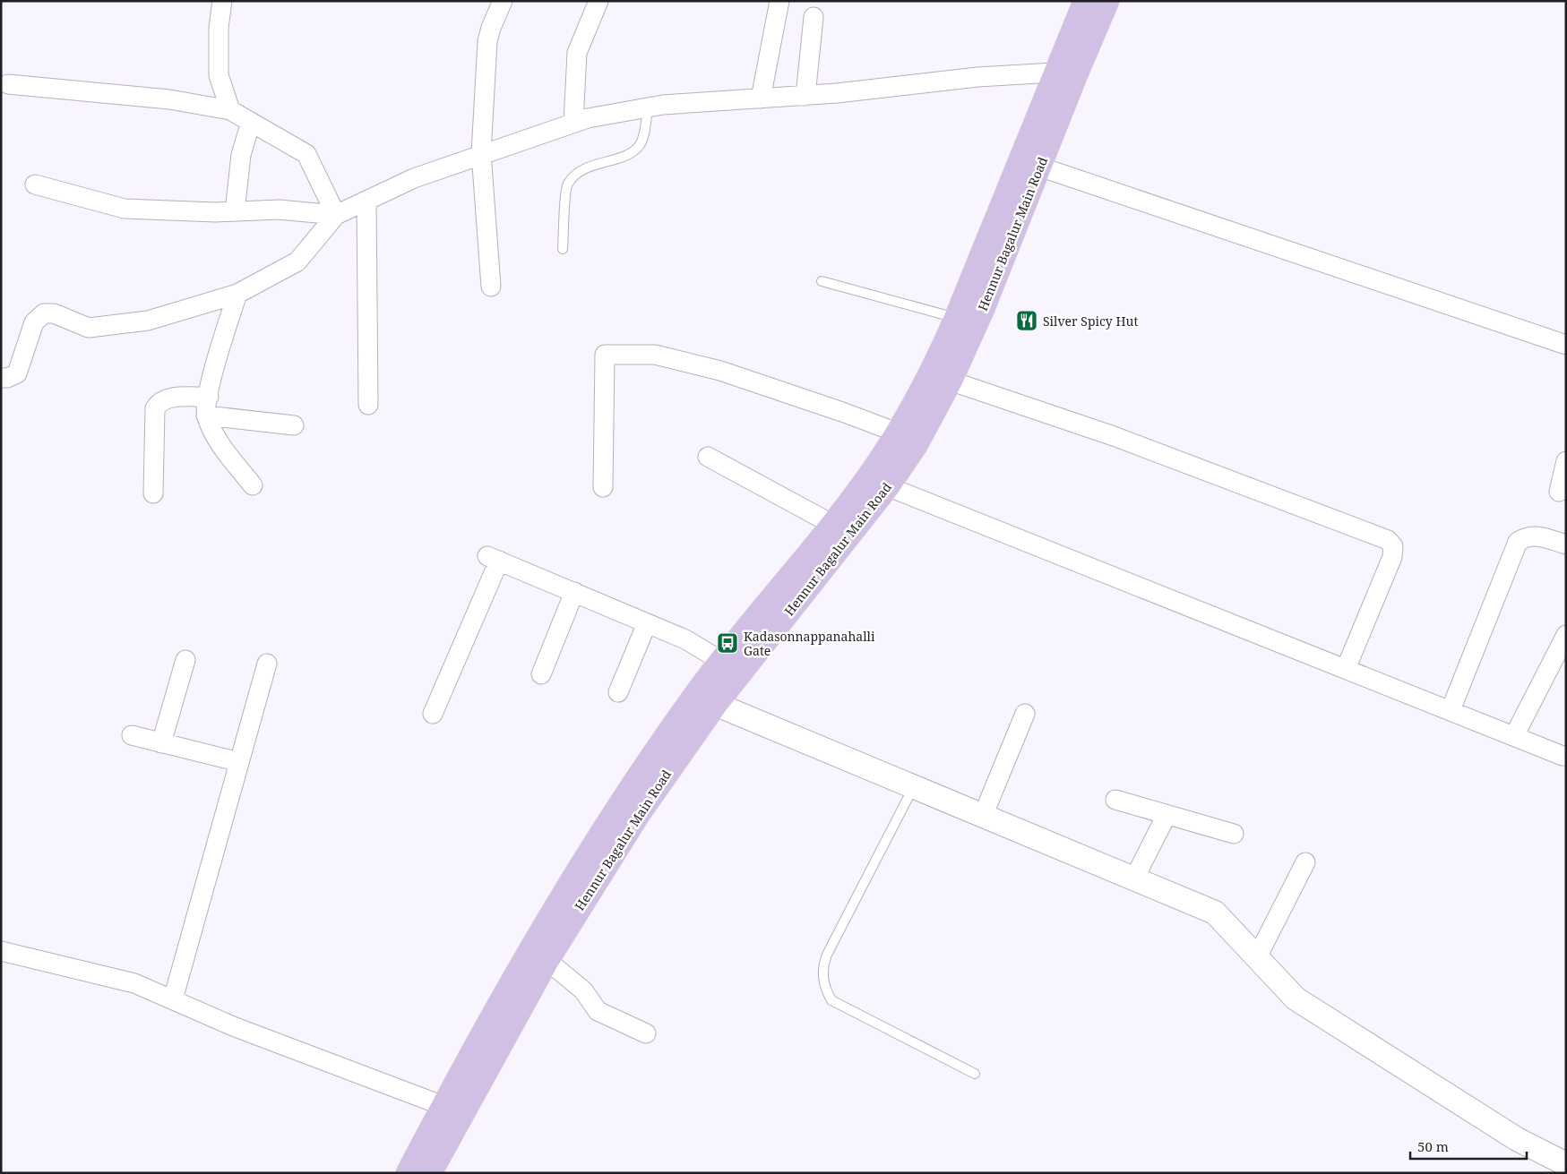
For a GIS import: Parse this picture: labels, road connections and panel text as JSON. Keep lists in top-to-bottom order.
{
  "streets": {
    "main road": ["Hennur Bagalur Main Road"]
  },
  "places": {
    "restaurant": ["Silver Spicy Hut"],
    "bus stop": ["Kadasonnappanahalli Gate"]
  },
  "scale_bar": "50 m"
}
